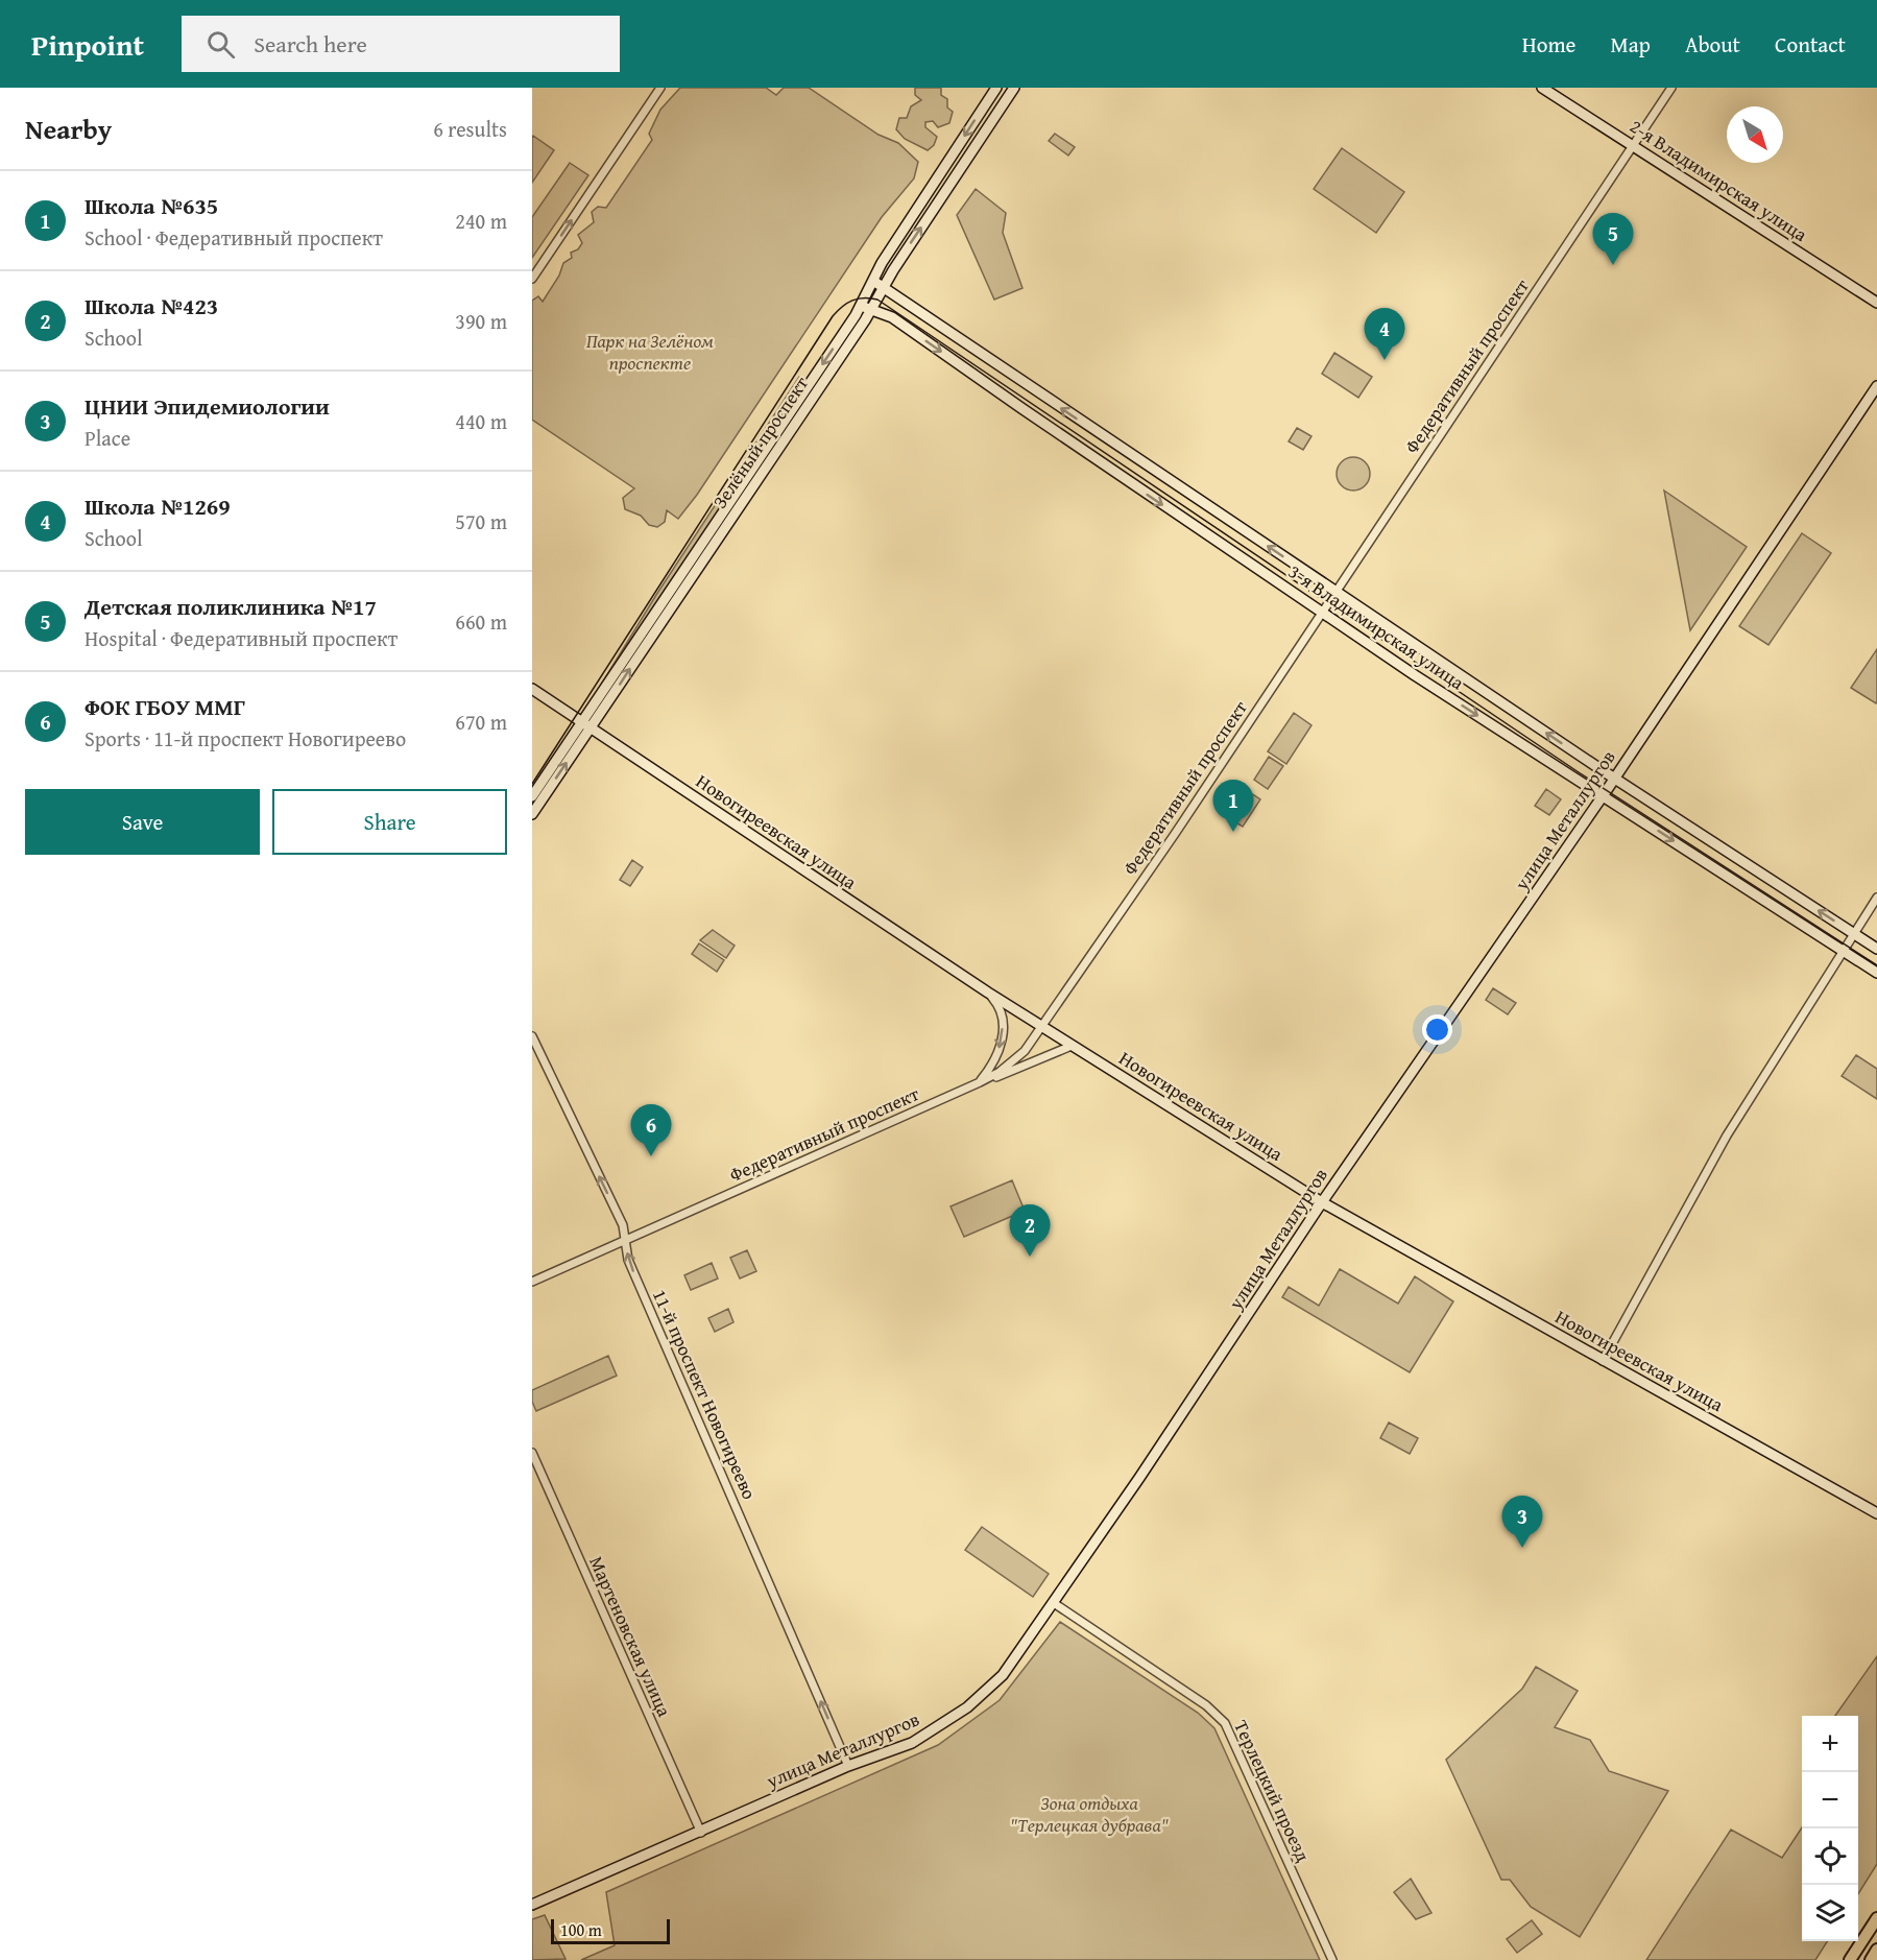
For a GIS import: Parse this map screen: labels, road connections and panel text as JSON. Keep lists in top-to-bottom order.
{
  "streets": {
    "street": [
      "2-я Владимирская улица",
      "Федеративный проспект",
      "Зелёный проспект",
      "3-я Владимирская улица",
      "улица Металлургов",
      "Новогиреевская улица",
      "11-й проспект Новогиреево",
      "Мартеновская улица",
      "Терлецкий проезд"
    ]
  },
  "crossings": [
    ["2-я Владимирская улица", "Федеративный проспект"],
    ["Федеративный проспект", "3-я Владимирская улица"],
    ["Федеративный проспект", "Новогиреевская улица"],
    ["Федеративный проспект", "11-й проспект Новогиреево"],
    ["Зелёный проспект", "3-я Владимирская улица"],
    ["Зелёный проспект", "Новогиреевская улица"],
    ["3-я Владимирская улица", "улица Металлургов"],
    ["улица Металлургов", "Новогиреевская улица"],
    ["улица Металлургов", "11-й проспект Новогиреево"],
    ["улица Металлургов", "Мартеновская улица"],
    ["улица Металлургов", "Терлецкий проезд"]
  ],
  "one_way": ["11-й проспект Новогиреево"],
  "parks": ["Парк на Зелёном проспекте", "Зона отдыха \"Терлецкая дубрава\""],
  "scale_bar": "100 m",
  "north": "bottom right",
  "page": {
    "header": "Pinpoint",
    "search": "Search here",
    "nav": [
      "Home",
      "Map",
      "About",
      "Contact"
    ],
    "heading": ["Nearby", "6 results"],
    "list": [
      {
        "mark": "1",
        "name": "Школа №635",
        "note": "School · Федеративный проспект",
        "value": "240 m"
      },
      {
        "mark": "2",
        "name": "Школа №423",
        "note": "School",
        "value": "390 m"
      },
      {
        "mark": "3",
        "name": "ЦНИИ Эпидемиологии",
        "note": "Place",
        "value": "440 m"
      },
      {
        "mark": "4",
        "name": "Школа №1269",
        "note": "School",
        "value": "570 m"
      },
      {
        "mark": "5",
        "name": "Детская поликлиника №17",
        "note": "Hospital · Федеративный проспект",
        "value": "660 m"
      },
      {
        "mark": "6",
        "name": "ФОК ГБОУ ММГ",
        "note": "Sports · 11-й проспект Новогиреево",
        "value": "670 m"
      }
    ],
    "pins": [
      "5",
      "4",
      "1",
      "6",
      "2",
      "3"
    ],
    "buttons": ["Save", "Share"],
    "map_buttons": ["+", "−"],
    "scale": "100 m"
  }
}
